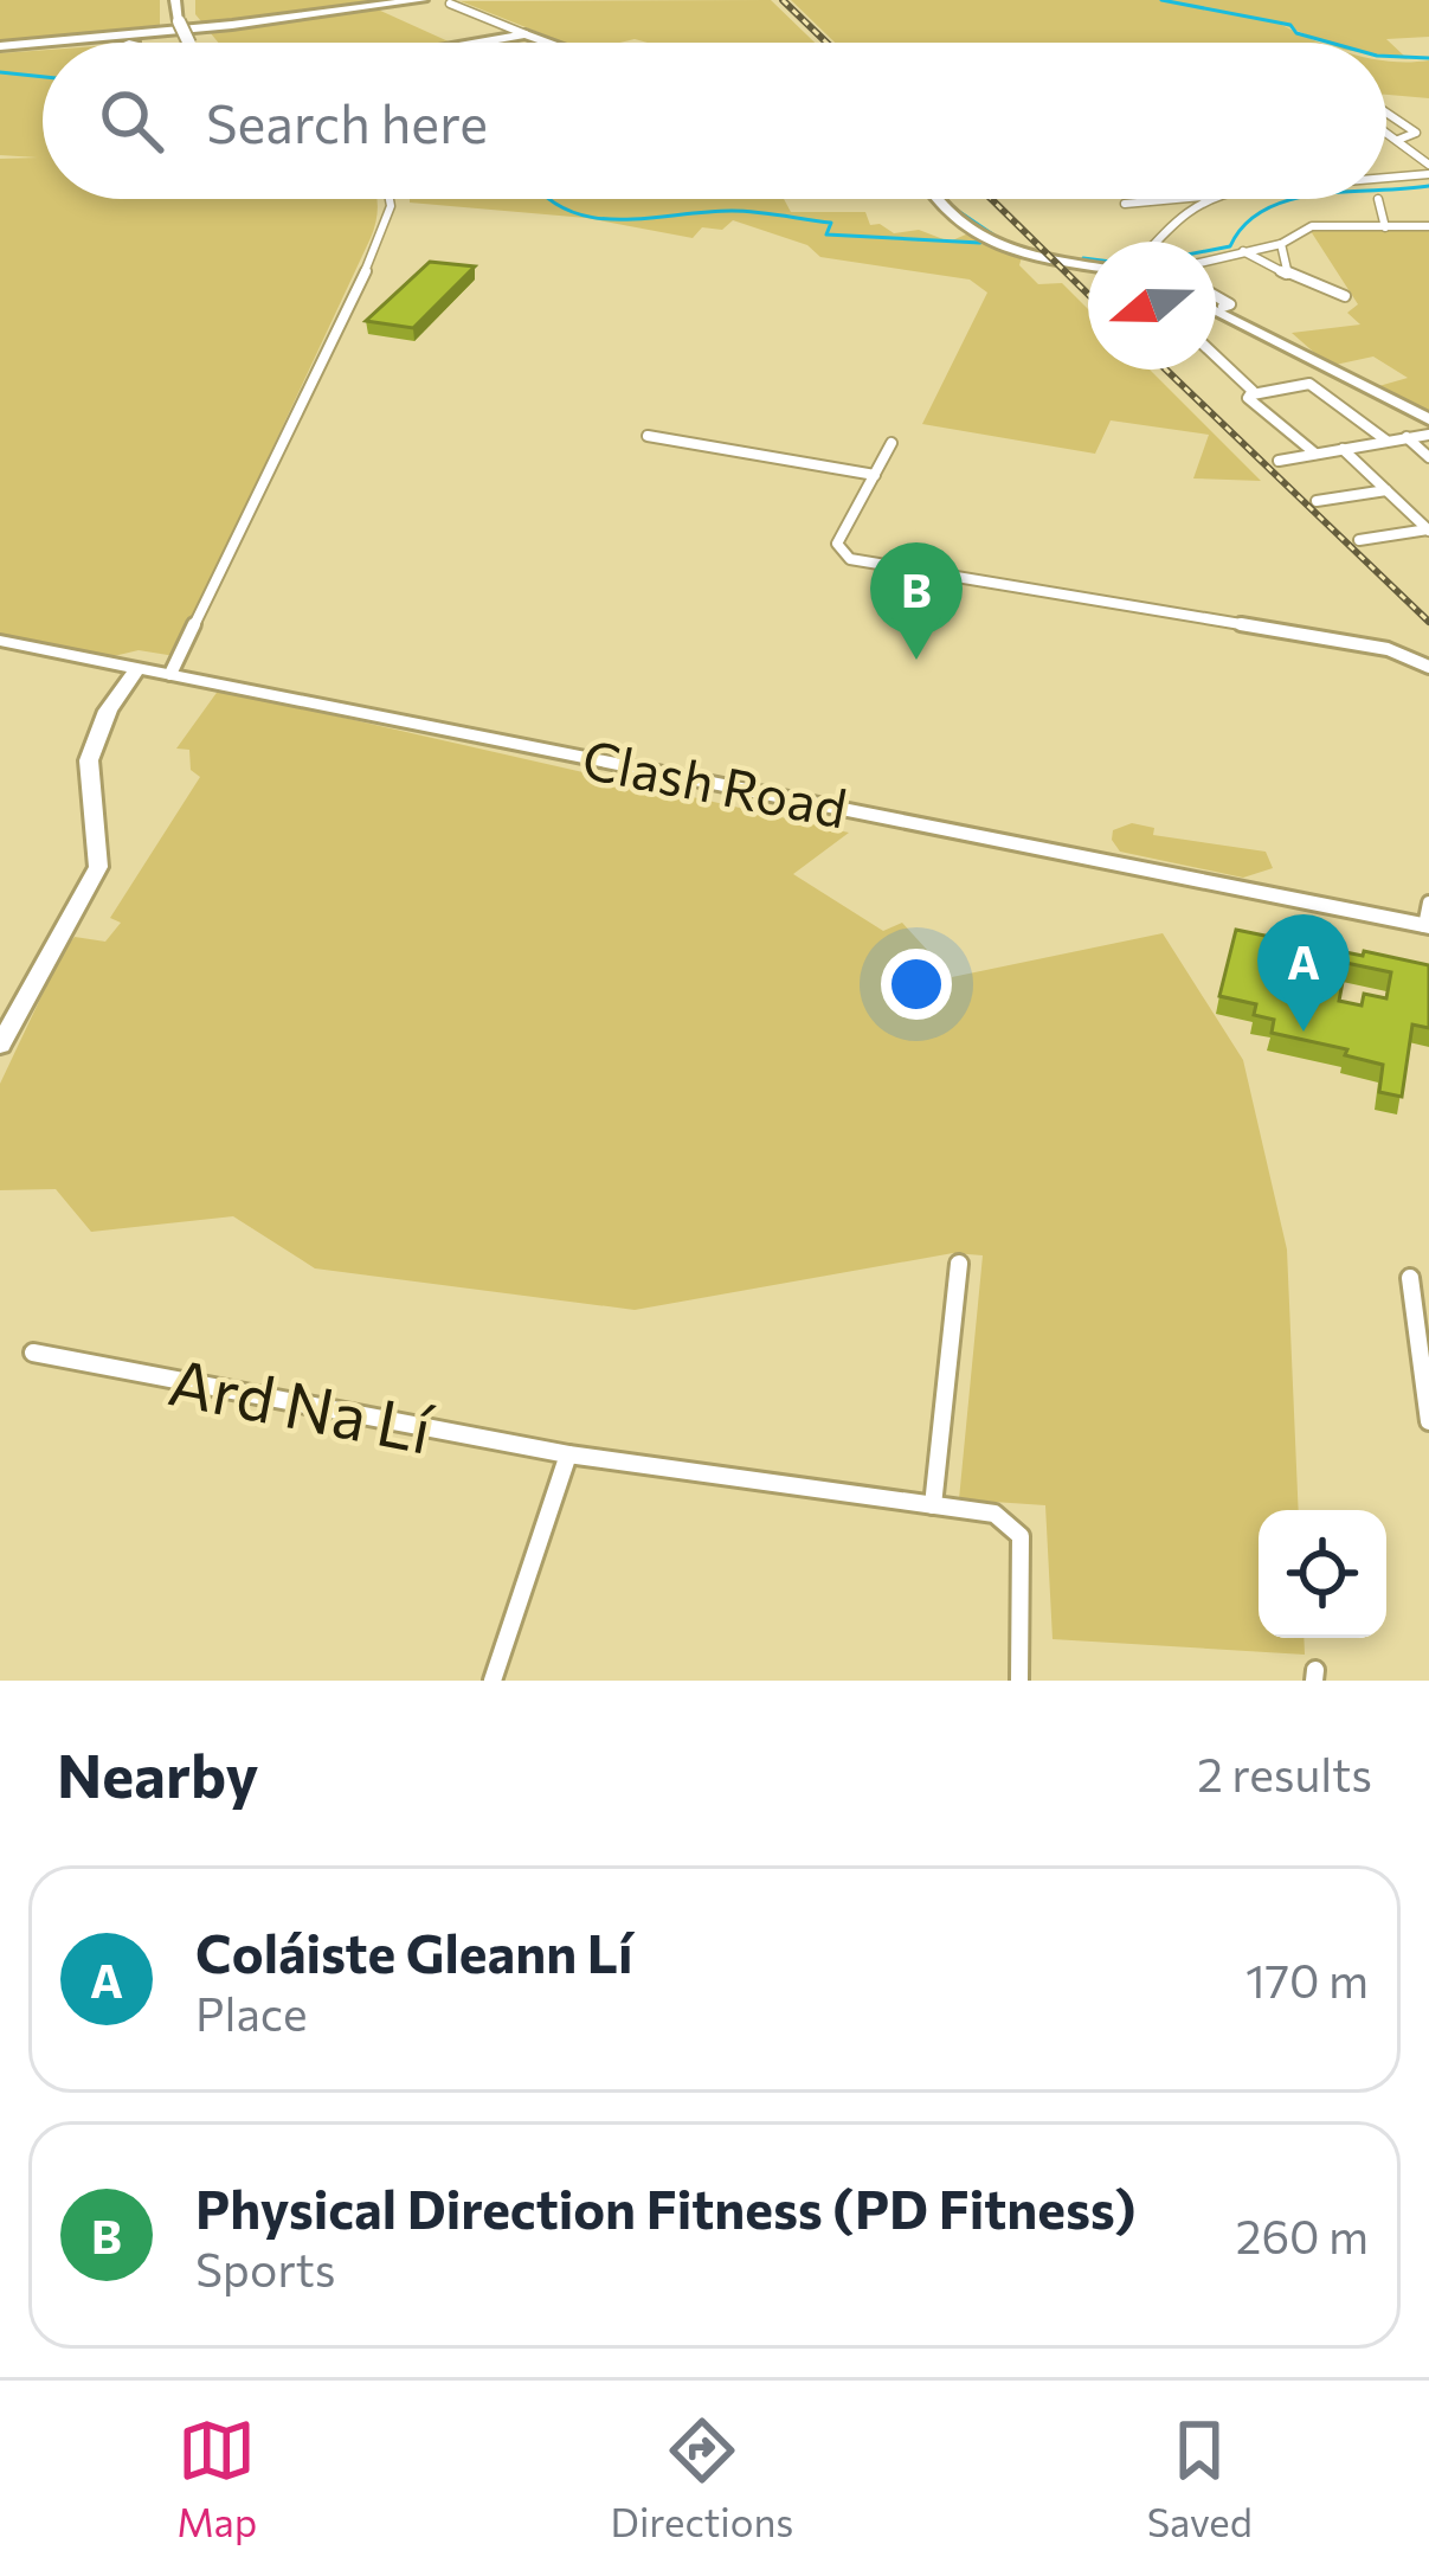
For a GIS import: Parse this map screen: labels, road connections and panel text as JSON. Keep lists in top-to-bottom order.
{
  "streets": {
    "street": ["Clash Road", "Ard Na Lí"]
  },
  "north": "left",
  "page": {
    "search": "Search here",
    "pins": ["B", "A"],
    "heading": ["Nearby", "2 results"],
    "list": [
      {
        "mark": "A",
        "name": "Coláiste Gleann Lí",
        "note": "Place",
        "value": "170 m"
      },
      {
        "mark": "B",
        "name": "Physical Direction Fitness (PD Fitness)",
        "note": "Sports",
        "value": "260 m"
      }
    ],
    "nav": ["Map", "Directions", "Saved"]
  }
}
